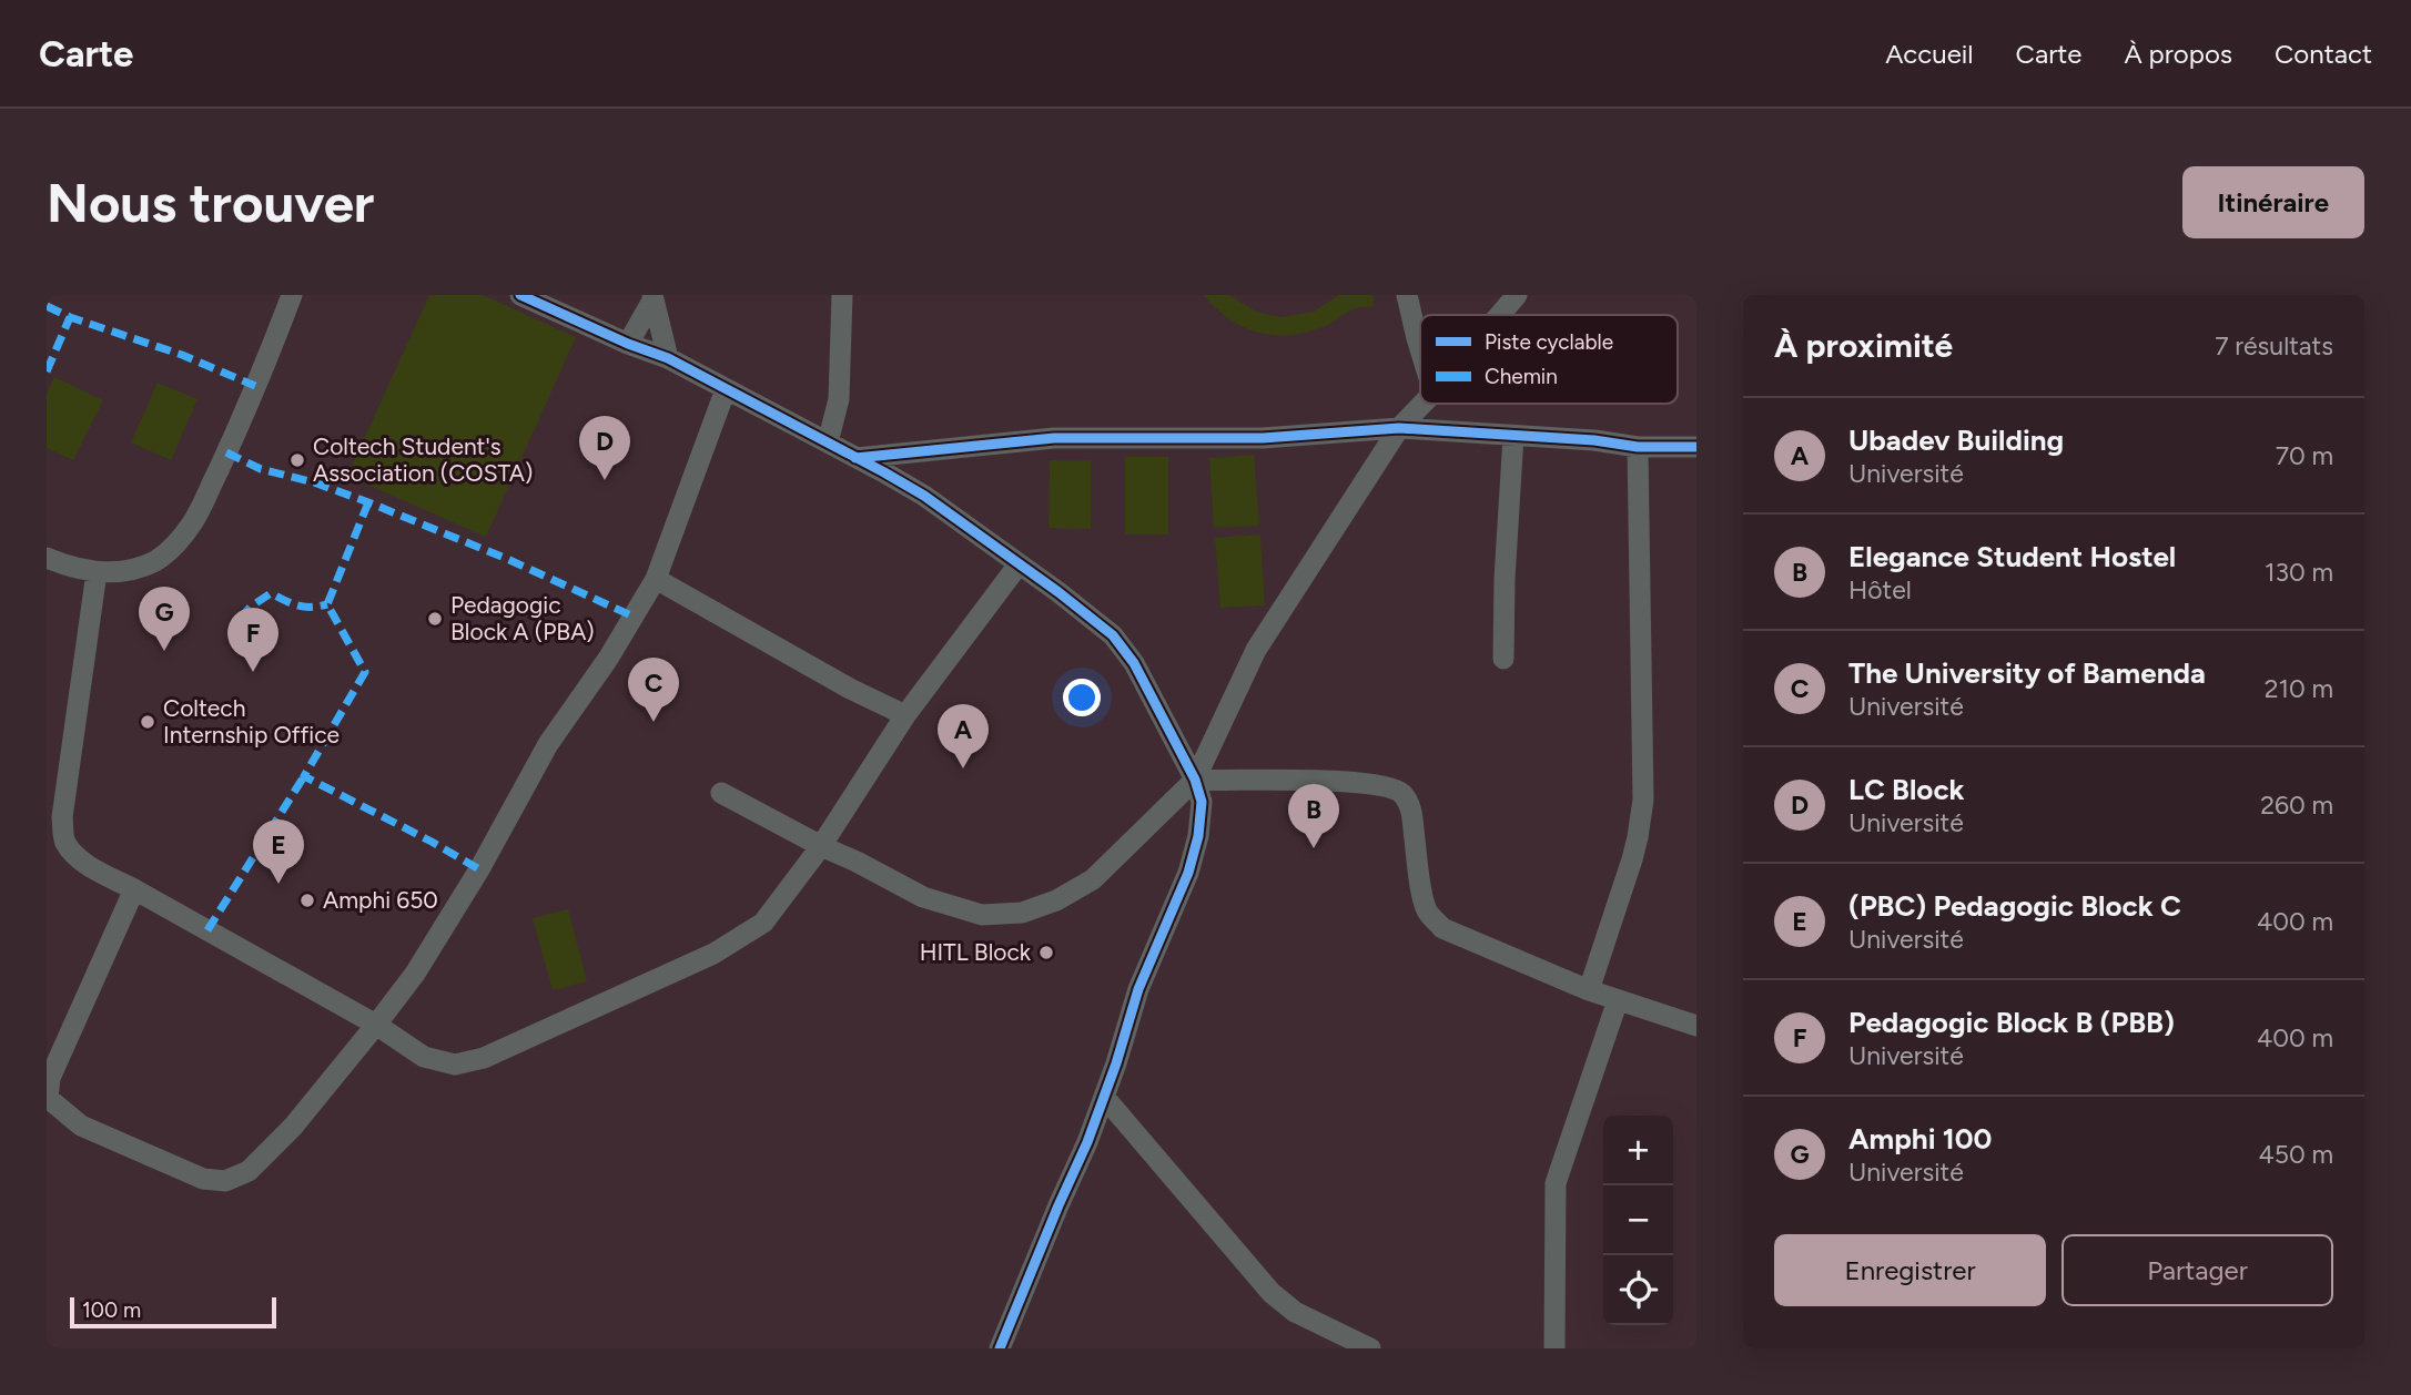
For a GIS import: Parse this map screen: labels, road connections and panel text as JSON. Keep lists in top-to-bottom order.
{
  "places": [
    "Coltech Student's Association (COSTA)",
    "Pedagogic Block A (PBA)",
    "Coltech Internship Office",
    "Amphi 650",
    "HITL Block"
  ],
  "legend": ["Piste cyclable", "Chemin"],
  "scale_bar": "100 m",
  "page": {
    "header": "Carte",
    "nav": [
      "Accueil",
      "Carte",
      "À propos",
      "Contact"
    ],
    "buttons": [
      "Itinéraire",
      ["Enregistrer", "Partager"]
    ],
    "title": "Nous trouver",
    "heading": ["À proximité", "7 résultats"],
    "list": [
      {
        "mark": "A",
        "name": "Ubadev Building",
        "note": "Université",
        "value": "70 m"
      },
      {
        "mark": "B",
        "name": "Elegance Student Hostel",
        "note": "Hôtel",
        "value": "130 m"
      },
      {
        "mark": "C",
        "name": "The University of Bamenda",
        "note": "Université",
        "value": "210 m"
      },
      {
        "mark": "D",
        "name": "LC Block",
        "note": "Université",
        "value": "260 m"
      },
      {
        "mark": "E",
        "name": "(PBC) Pedagogic Block C",
        "note": "Université",
        "value": "400 m"
      },
      {
        "mark": "F",
        "name": "Pedagogic Block B (PBB)",
        "note": "Université",
        "value": "400 m"
      },
      {
        "mark": "G",
        "name": "Amphi 100",
        "note": "Université",
        "value": "450 m"
      }
    ],
    "pins": [
      "D",
      "G",
      "F",
      "C",
      "A",
      "B",
      "E"
    ],
    "map_buttons": ["+", "−"],
    "scale": "100 m"
  }
}
